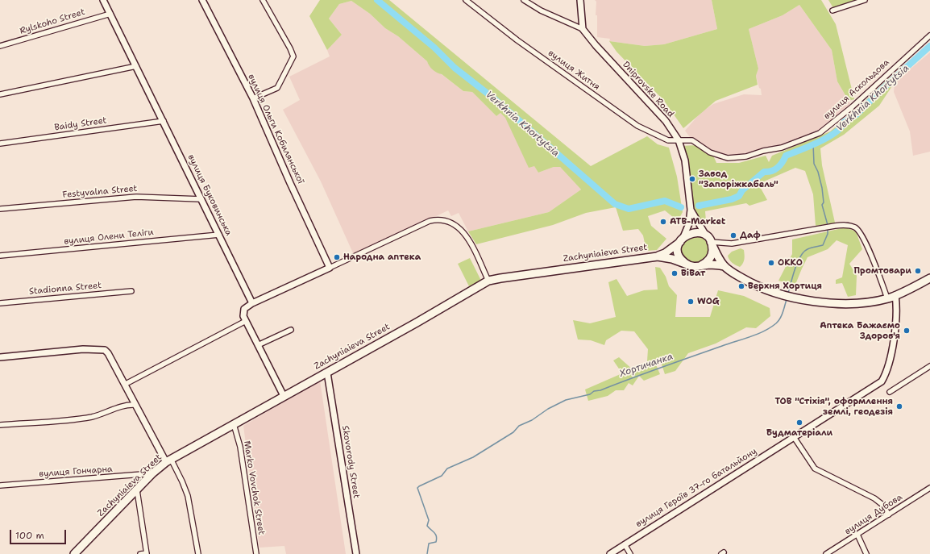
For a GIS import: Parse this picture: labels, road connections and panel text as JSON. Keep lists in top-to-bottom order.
{
  "streets": {
    "main road": ["Zachyniaieva Street"],
    "street": [
      "Rylskoho Street",
      "вулиця Житня",
      "Dniprovske Road",
      "вулиця Аскольдова",
      "Baidy Street",
      "вулиця Ольги Кобилянської",
      "Festyvalna Street",
      "вулиця Буковинська",
      "вулиця Олени Теліги",
      "Stadionna Street",
      "Skovorody Street",
      "вулиця Гончарна",
      "Marko Vovchok Street",
      "вулиця Героїв 37-го батальйону",
      "вулиця Дубова"
    ]
  },
  "crossings": [
    ["Rylskoho Street", "вулиця Буковинська"],
    ["вулиця Житня", "Dniprovske Road"],
    ["вулиця Житня", "вулиця Аскольдова"],
    ["Dniprovske Road", "вулиця Аскольдова"],
    ["Dniprovske Road", "Zachyniaieva Street"],
    ["Baidy Street", "вулиця Буковинська"],
    ["Festyvalna Street", "вулиця Буковинська"],
    ["вулиця Буковинська", "вулиця Олени Теліги"],
    ["Zachyniaieva Street", "Skovorody Street"],
    ["Zachyniaieva Street", "вулиця Гончарна"],
    ["Zachyniaieva Street", "Marko Vovchok Street"]
  ],
  "water": ["Verkhnia Khortytsia", "Хортичанка"],
  "places": [
    "Завод \"Запоріжкабель\"",
    "ATB-Market",
    "Даф",
    "Народна аптека",
    "OKKO",
    "Промтовари",
    "ВіВат",
    "Верхня Хортиця",
    "WOG",
    "Аптека Бажаємо Здоров'я",
    "ТОВ \"Стіхія\", оформлення землі, геодезія",
    "Будматеріали"
  ],
  "scale_bar": "100 m"
}
